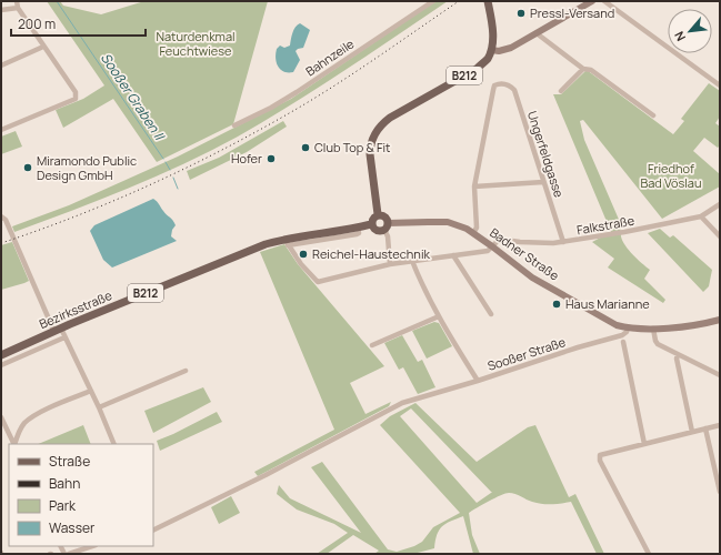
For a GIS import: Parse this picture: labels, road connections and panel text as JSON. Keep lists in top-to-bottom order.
{
  "streets": {
    "main road": ["B212", "Bezirksstraße"],
    "street": [
      "Bahnzeile",
      "Ungerfeldgasse",
      "Falkstraße",
      "Badner Straße",
      "Sooßer Straße"
    ]
  },
  "crossings": [
    ["B212", "Falkstraße"],
    ["B212", "Badner Straße"],
    ["B212", "Bezirksstraße"],
    ["Ungerfeldgasse", "Falkstraße"],
    ["Falkstraße", "Badner Straße"],
    ["Falkstraße", "Bezirksstraße"],
    ["Badner Straße", "Sooßer Straße"]
  ],
  "water": ["Sooßer Graben II"],
  "parks": ["Naturdenkmal Feuchtwiese", "Friedhof Bad Vöslau"],
  "places": [
    "Pressl-Versand",
    "Club Top & Fit",
    "Hofer",
    "Miramondo Public Design GmbH",
    "Reichel-Haustechnik",
    "Haus Marianne"
  ],
  "legend": [
    "Straße",
    "Bahn",
    "Park",
    "Wasser"
  ],
  "scale_bar": "200 m",
  "north": "bottom left"
}
